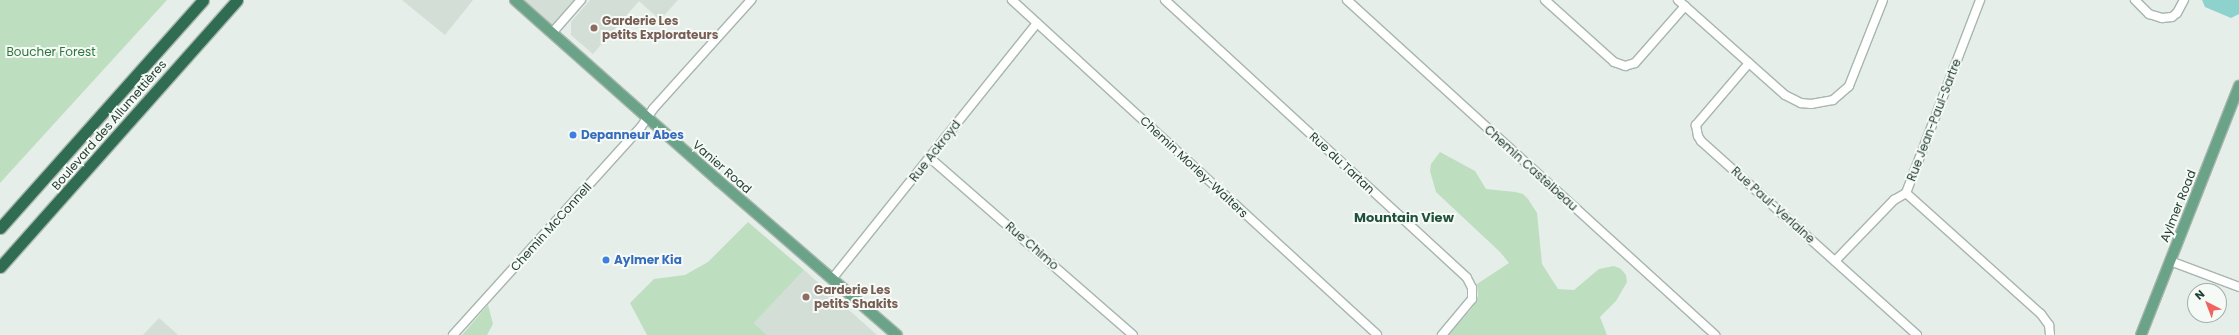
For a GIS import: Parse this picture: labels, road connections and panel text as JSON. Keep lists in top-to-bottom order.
{
  "streets": {
    "highway": ["Boulevard des Allumettières"],
    "main road": ["Vanier Road", "Aylmer Road"],
    "street": [
      "Rue Jean-Paul-Sartre",
      "Rue Ackroyd",
      "Rue du Tartan",
      "Chemin Morley-Walters",
      "Chemin Castelbeau",
      "Rue Paul-Verlaine",
      "Chemin McConnell",
      "Rue Chimo"
    ]
  },
  "crossings": [
    ["Rue Jean-Paul-Sartre", "Rue Paul-Verlaine"],
    ["Rue Ackroyd", "Vanier Road"],
    ["Rue Ackroyd", "Chemin Morley-Walters"],
    ["Rue Ackroyd", "Rue Chimo"],
    ["Vanier Road", "Chemin McConnell"]
  ],
  "districts": ["Mountain View"],
  "parks": ["Boucher Forest"],
  "places": [
    "Garderie Les petits Explorateurs",
    "Depanneur Abes",
    "Aylmer Kia",
    "Garderie Les petits Shakits"
  ],
  "north": "top left"
}
